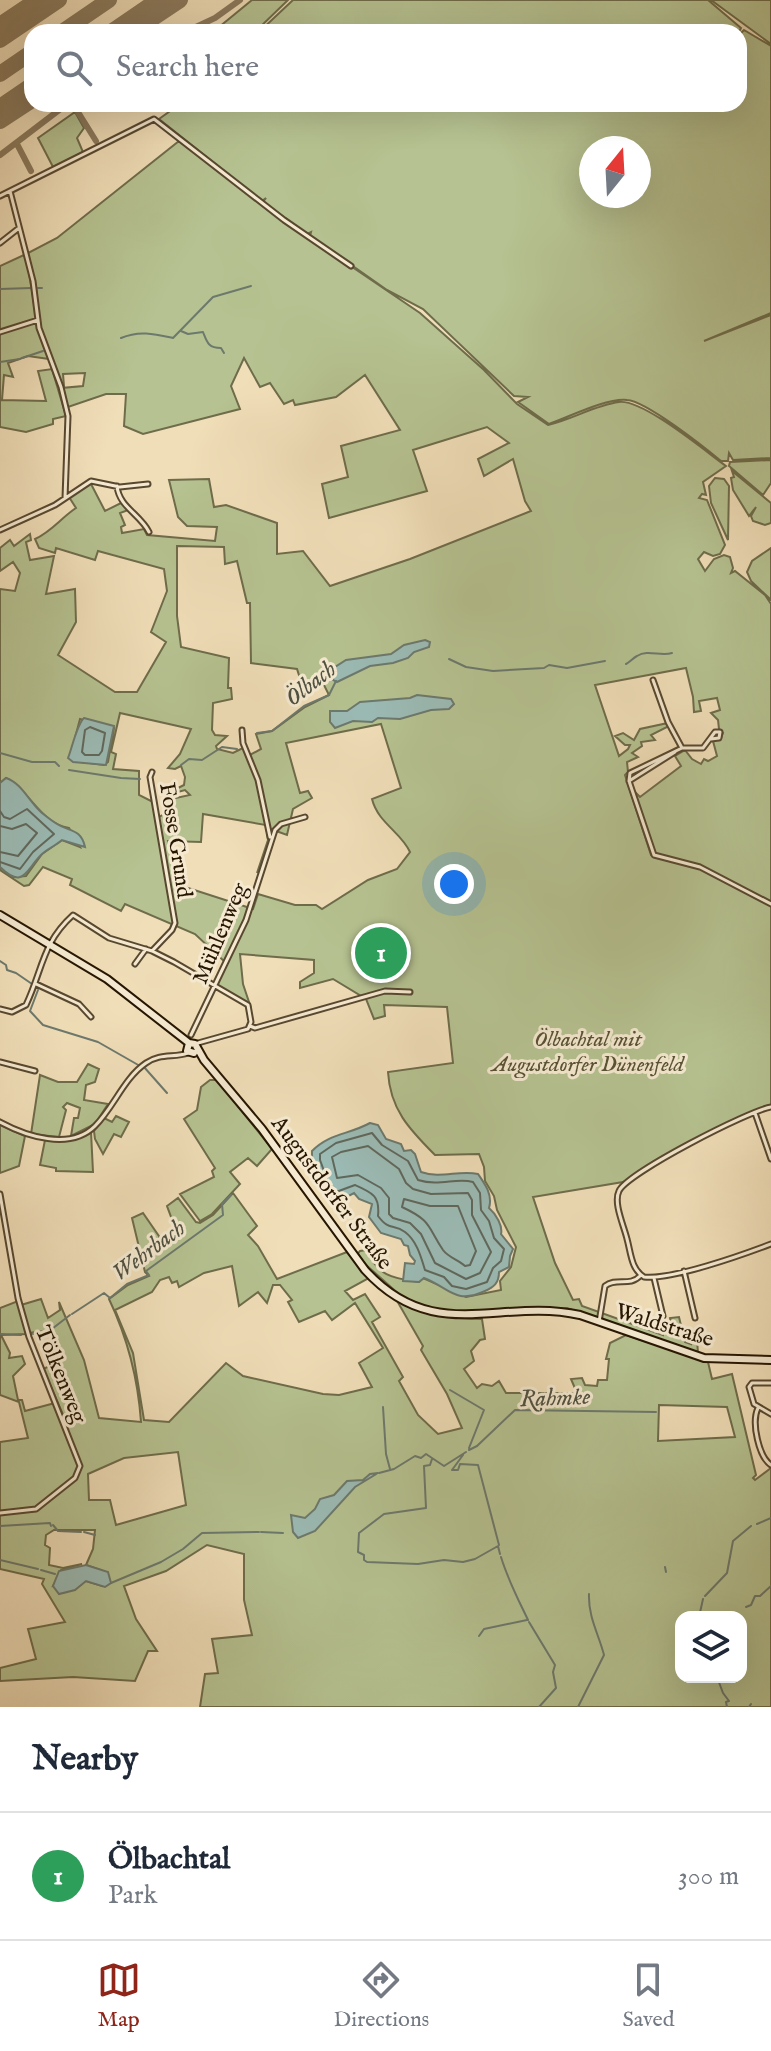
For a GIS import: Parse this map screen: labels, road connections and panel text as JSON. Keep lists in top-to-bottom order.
{
  "streets": {
    "main road": ["Augustdorfer Straße", "Waldstraße"],
    "street": ["Fosse Grund", "Mühlenweg", "Tölkenweg"]
  },
  "crossings": [
    ["Augustdorfer Straße", "Waldstraße"]
  ],
  "water": ["Ölbach", "Wehrbach", "Rahmke"],
  "parks": ["Ölbachtal mit Augustdorfer Dünenfeld"],
  "north": "top",
  "page": {
    "search": "Search here",
    "pins": "1",
    "heading": "Nearby",
    "list": [
      {
        "mark": "1",
        "name": "Ölbachtal",
        "note": "Park",
        "value": "300 m"
      }
    ],
    "nav": ["Map", "Directions", "Saved"]
  }
}
